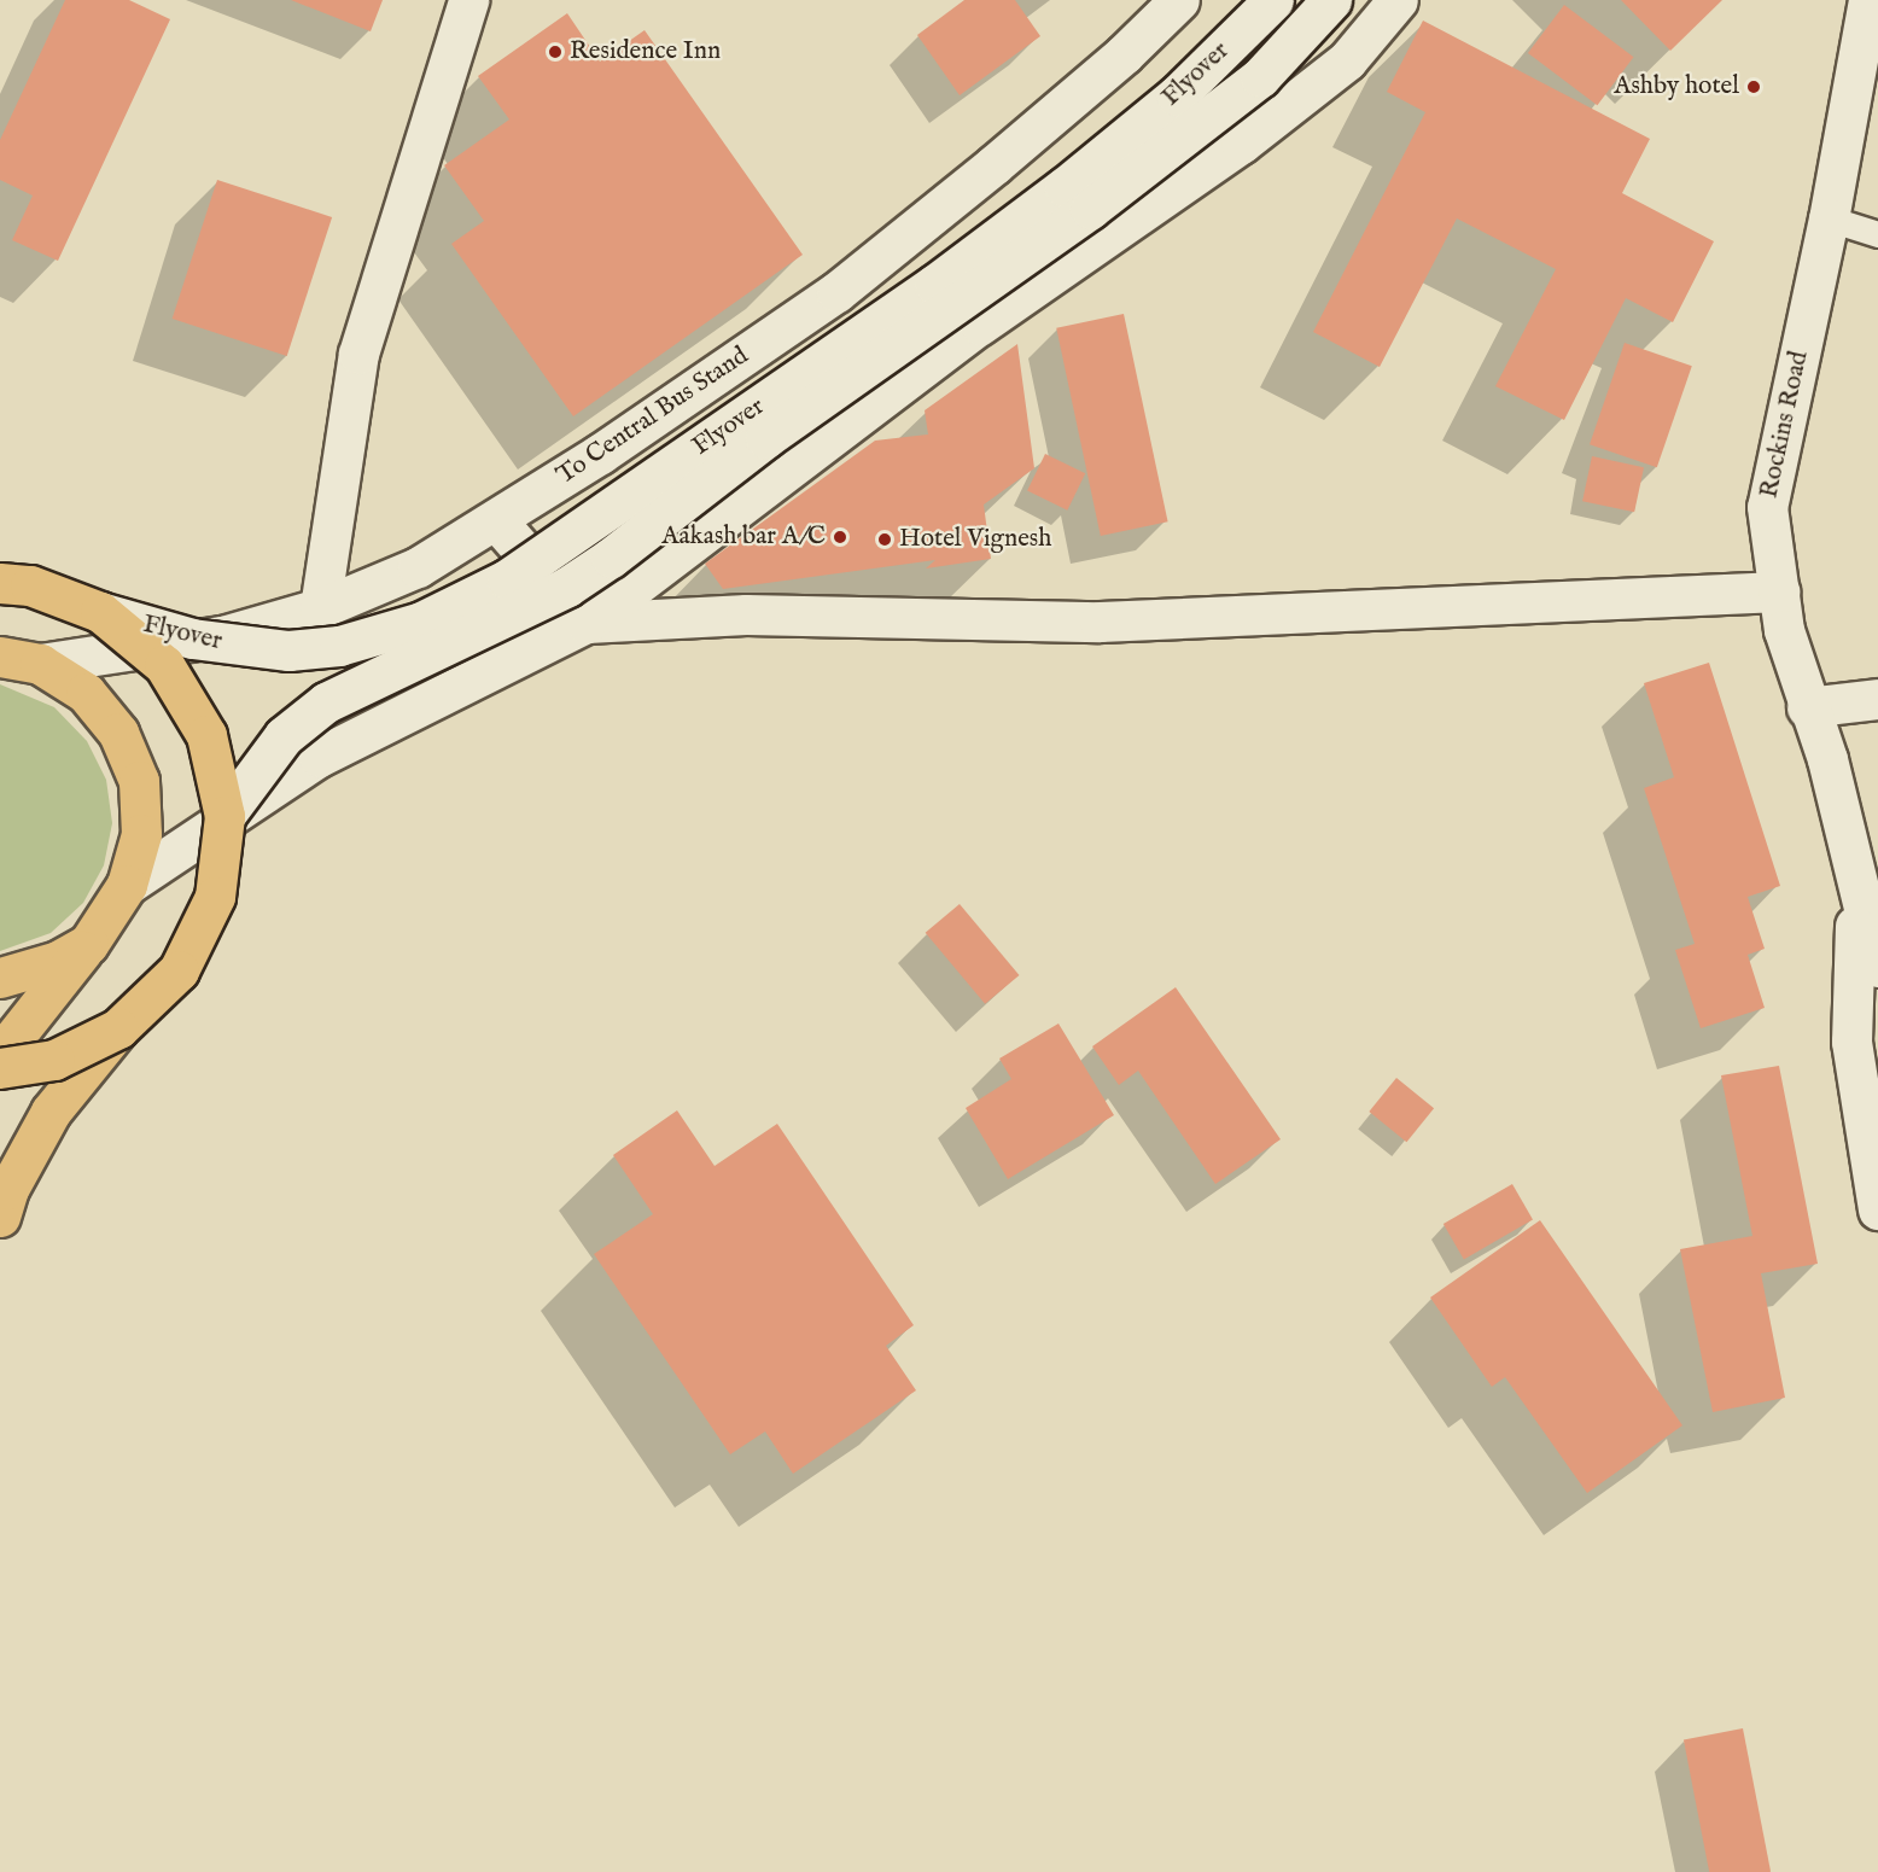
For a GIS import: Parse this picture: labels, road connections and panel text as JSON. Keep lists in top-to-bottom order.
{
  "streets": {
    "street": ["Flyover", "To Central Bus Stand", "Rockins Road"]
  },
  "places": [
    "Residence Inn",
    "Ashby hotel",
    "Aakash bar A/C",
    "Hotel Vignesh"
  ]
}
